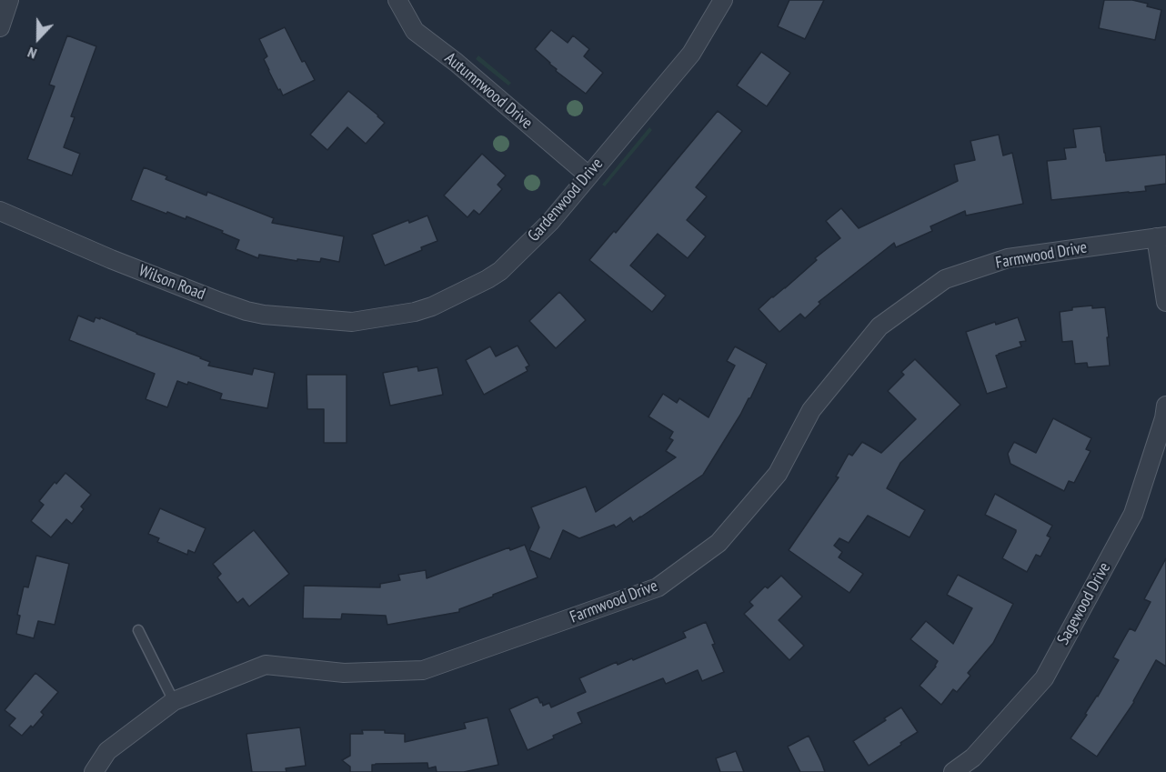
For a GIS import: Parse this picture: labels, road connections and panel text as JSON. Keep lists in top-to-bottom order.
{
  "streets": {
    "street": [
      "Autumnwood Drive",
      "Gardenwood Drive",
      "Farmwood Drive",
      "Wilson Road",
      "Sagewood Drive"
    ]
  },
  "crossings": [
    ["Autumnwood Drive", "Gardenwood Drive"],
    ["Gardenwood Drive", "Wilson Road"]
  ],
  "north": "bottom"
}
